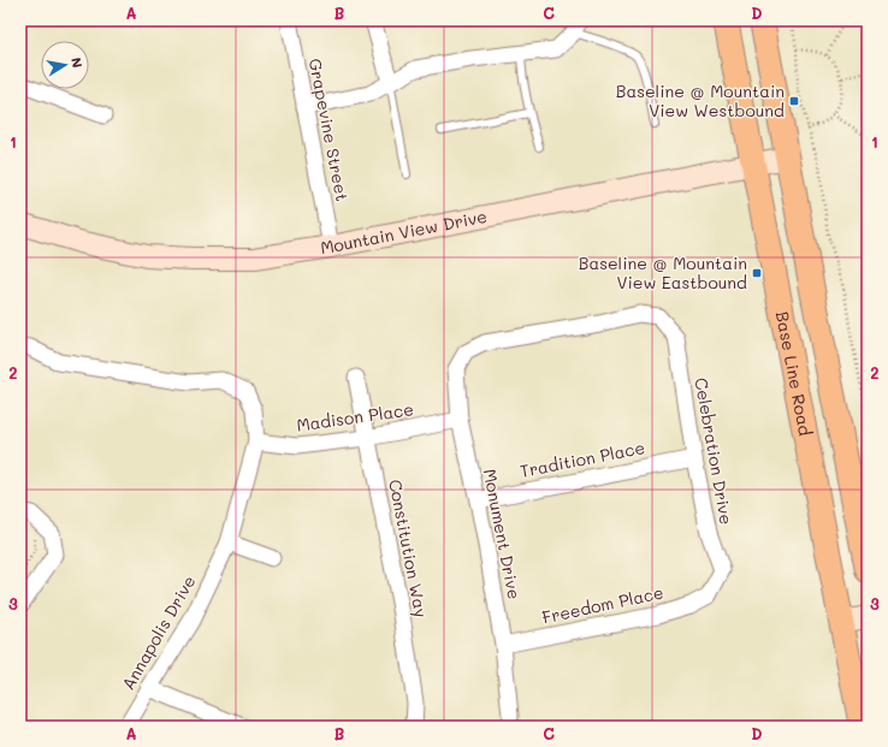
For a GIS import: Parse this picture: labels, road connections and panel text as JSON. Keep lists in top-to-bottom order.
{
  "streets": {
    "main road": ["Base Line Road"],
    "street": [
      "Grapevine Street",
      "Mountain View Drive",
      "Madison Place",
      "Celebration Drive",
      "Tradition Place",
      "Monument Drive",
      "Constitution Way",
      "Freedom Place",
      "Annapolis Drive"
    ]
  },
  "crossings": [
    ["Grapevine Street", "Mountain View Drive"],
    ["Mountain View Drive", "Base Line Road"],
    ["Madison Place", "Monument Drive"],
    ["Madison Place", "Constitution Way"],
    ["Madison Place", "Annapolis Drive"],
    ["Celebration Drive", "Tradition Place"],
    ["Celebration Drive", "Monument Drive"],
    ["Celebration Drive", "Freedom Place"],
    ["Tradition Place", "Monument Drive"],
    ["Monument Drive", "Freedom Place"]
  ],
  "places": {
    "transit": ["Baseline @ Mountain View Westbound", "Baseline @ Mountain View Eastbound"]
  },
  "north": "right",
  "grid": {
    "columns": [
      "A",
      "B",
      "C",
      "D"
    ],
    "rows": ["1", "2", "3"]
  }
}
